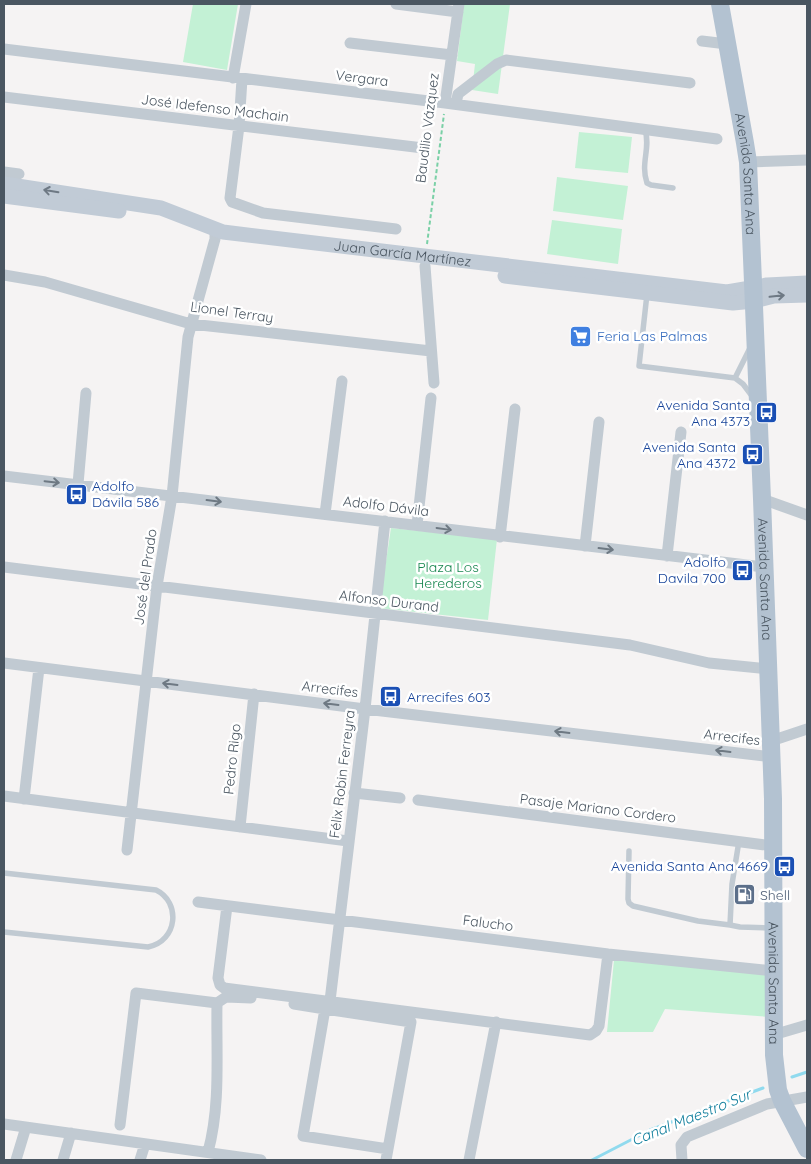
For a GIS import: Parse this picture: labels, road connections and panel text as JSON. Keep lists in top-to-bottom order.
{
  "streets": {
    "main road": ["Avenida Santa Ana", "Juan García Martínez"],
    "street": [
      "Vergara",
      "José Idefenso Machain",
      "Baudilio Vázquez",
      "Lionel Terray",
      "Adolfo Dávila",
      "José del Prado",
      "Alfonso Durand",
      "Arrecifes",
      "Pedro Rigo",
      "Félix Robin Ferreyra",
      "Pasaje Mariano Cordero",
      "Falucho"
    ]
  },
  "crossings": [
    ["Vergara", "Baudilio Vázquez"],
    ["Baudilio Vázquez", "Juan García Martínez"],
    ["Avenida Santa Ana", "Juan García Martínez"],
    ["Avenida Santa Ana", "Adolfo Dávila"],
    ["Avenida Santa Ana", "Alfonso Durand"],
    ["Avenida Santa Ana", "Arrecifes"],
    ["Avenida Santa Ana", "Pasaje Mariano Cordero"],
    ["Avenida Santa Ana", "Falucho"],
    ["Juan García Martínez", "José del Prado"],
    ["Lionel Terray", "José del Prado"],
    ["Adolfo Dávila", "José del Prado"],
    ["Adolfo Dávila", "Félix Robin Ferreyra"],
    ["José del Prado", "Alfonso Durand"],
    ["José del Prado", "Arrecifes"],
    ["Alfonso Durand", "Félix Robin Ferreyra"],
    ["Arrecifes", "Pedro Rigo"],
    ["Arrecifes", "Félix Robin Ferreyra"],
    ["Félix Robin Ferreyra", "Falucho"]
  ],
  "one_way": ["Adolfo Dávila", "Arrecifes"],
  "water": ["Canal Maestro Sur"],
  "parks": ["Plaza Los Herederos"],
  "places": {
    "supermarket": ["Feria Las Palmas"],
    "bus stop": [
      "Avenida Santa Ana 4373",
      "Avenida Santa Ana 4372",
      "Adolfo Dávila 586",
      "Adolfo Davila 700",
      "Arrecifes 603",
      "Avenida Santa Ana 4669"
    ],
    "fuel station": ["Shell"]
  }
}
